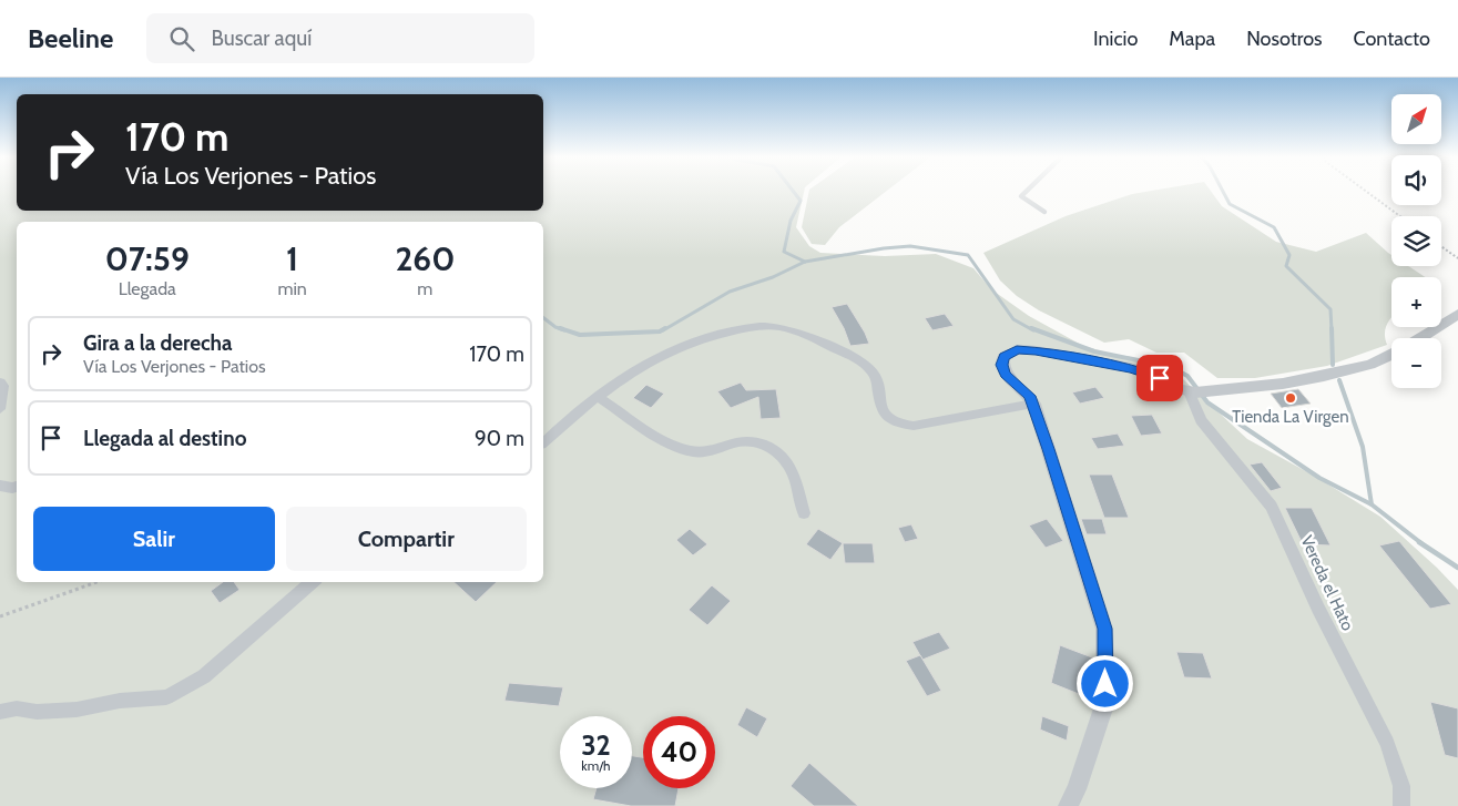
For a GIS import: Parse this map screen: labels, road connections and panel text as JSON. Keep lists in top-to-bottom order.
{
  "streets": {
    "street": ["Vereda el Hato"]
  },
  "places": ["Tienda La Virgen"],
  "north": "top right",
  "page": {
    "header": "Beeline",
    "search": "Buscar aquí",
    "nav": [
      "Inicio",
      "Mapa",
      "Nosotros",
      "Contacto"
    ],
    "map_buttons": ["+", "−"],
    "turn": ["170 m", "Vía Los Verjones - Patios"],
    "eta": [
      "07:59",
      "Llegada",
      "1",
      "min",
      "260",
      "m"
    ],
    "list": [
      {
        "name": "Gira a la derecha",
        "note": "Vía Los Verjones - Patios",
        "value": "170 m"
      },
      {
        "name": "Llegada al destino",
        "value": "90 m"
      }
    ],
    "buttons": ["Salir", "Compartir"],
    "speed": "32 km/h",
    "limit": "40"
  }
}
